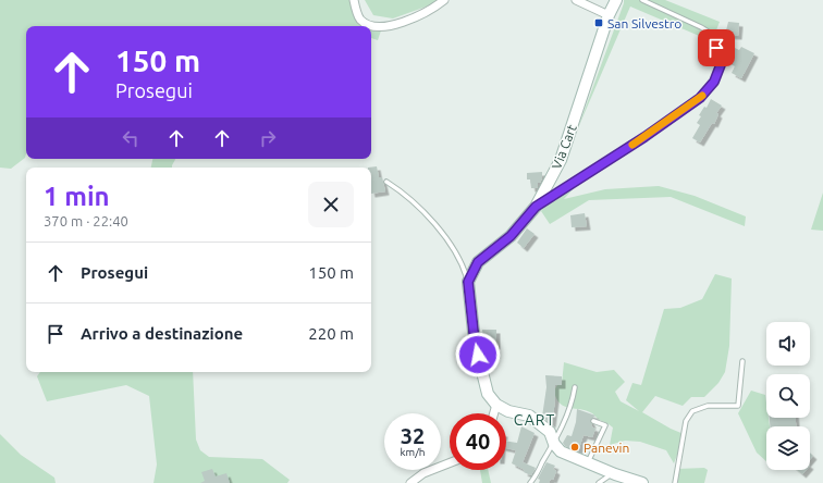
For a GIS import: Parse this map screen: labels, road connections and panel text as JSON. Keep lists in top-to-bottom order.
{
  "streets": {
    "street": ["Via Cart"]
  },
  "districts": ["CART"],
  "places": {
    "transit": ["San Silvestro"],
    "other": ["Panevin"]
  },
  "page": {
    "turn": ["150 m", "Prosegui"],
    "heading": ["1 min", "370 m · 22:40"],
    "list": [
      {
        "name": "Prosegui",
        "value": "150 m"
      },
      {
        "name": "Arrivo a destinazione",
        "value": "220 m"
      }
    ],
    "speed": "32 km/h",
    "limit": "40"
  }
}
